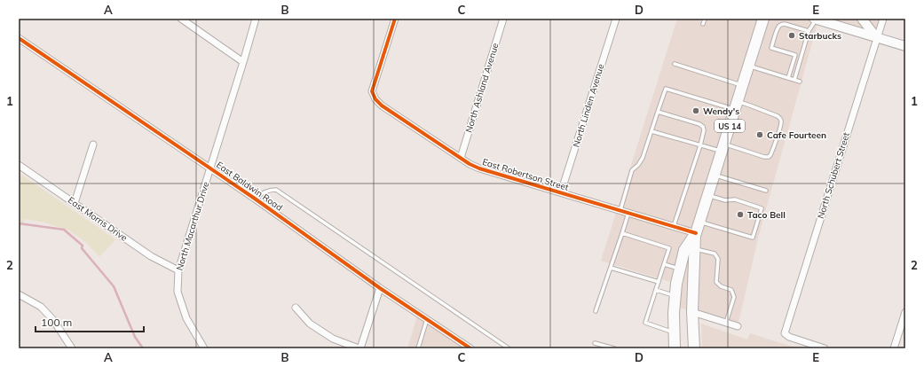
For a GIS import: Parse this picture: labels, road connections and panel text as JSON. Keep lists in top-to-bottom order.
{
  "streets": {
    "main road": ["US 14"],
    "street": [
      "North Ashland Avenue",
      "North Linden Avenue",
      "East Robertson Street",
      "North Schubert Street",
      "East Baldwin Road",
      "East Morris Drive",
      "North Macarthur Drive"
    ]
  },
  "crossings": [
    ["North Ashland Avenue", "East Robertson Street"],
    ["North Linden Avenue", "East Robertson Street"],
    ["US 14", "East Robertson Street"],
    ["East Baldwin Road", "North Macarthur Drive"],
    ["East Morris Drive", "North Macarthur Drive"]
  ],
  "places": [
    "Starbucks",
    "Wendy's",
    "Cafe Fourteen",
    "Taco Bell"
  ],
  "scale_bar": "100 m",
  "grid": {
    "columns": [
      "A",
      "B",
      "C",
      "D",
      "E"
    ],
    "rows": ["1", "2"]
  }
}
